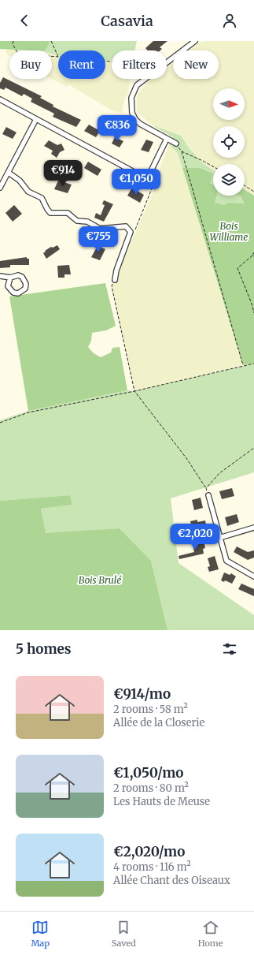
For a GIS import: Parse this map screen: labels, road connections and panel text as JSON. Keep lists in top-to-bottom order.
{
  "parks": ["Bois Williame", "Bois Brulé"],
  "north": "right",
  "page": {
    "header": "Casavia",
    "chip": [
      "Buy",
      "Rent",
      "Filters",
      "New"
    ],
    "price": [
      "€836",
      "€914",
      "€1,050",
      "€755",
      "€2,020"
    ],
    "heading": "5 homes",
    "list": [
      {
        "name": "€914/mo",
        "note": "2 rooms · 58 m² · Allée de la Closerie"
      },
      {
        "name": "€1,050/mo",
        "note": "2 rooms · 80 m² · Les Hauts de Meuse"
      },
      {
        "name": "€2,020/mo",
        "note": "4 rooms · 116 m² · Allée Chant des Oiseaux"
      }
    ],
    "tabs": ["Map", "Saved", "Home"]
  }
}
